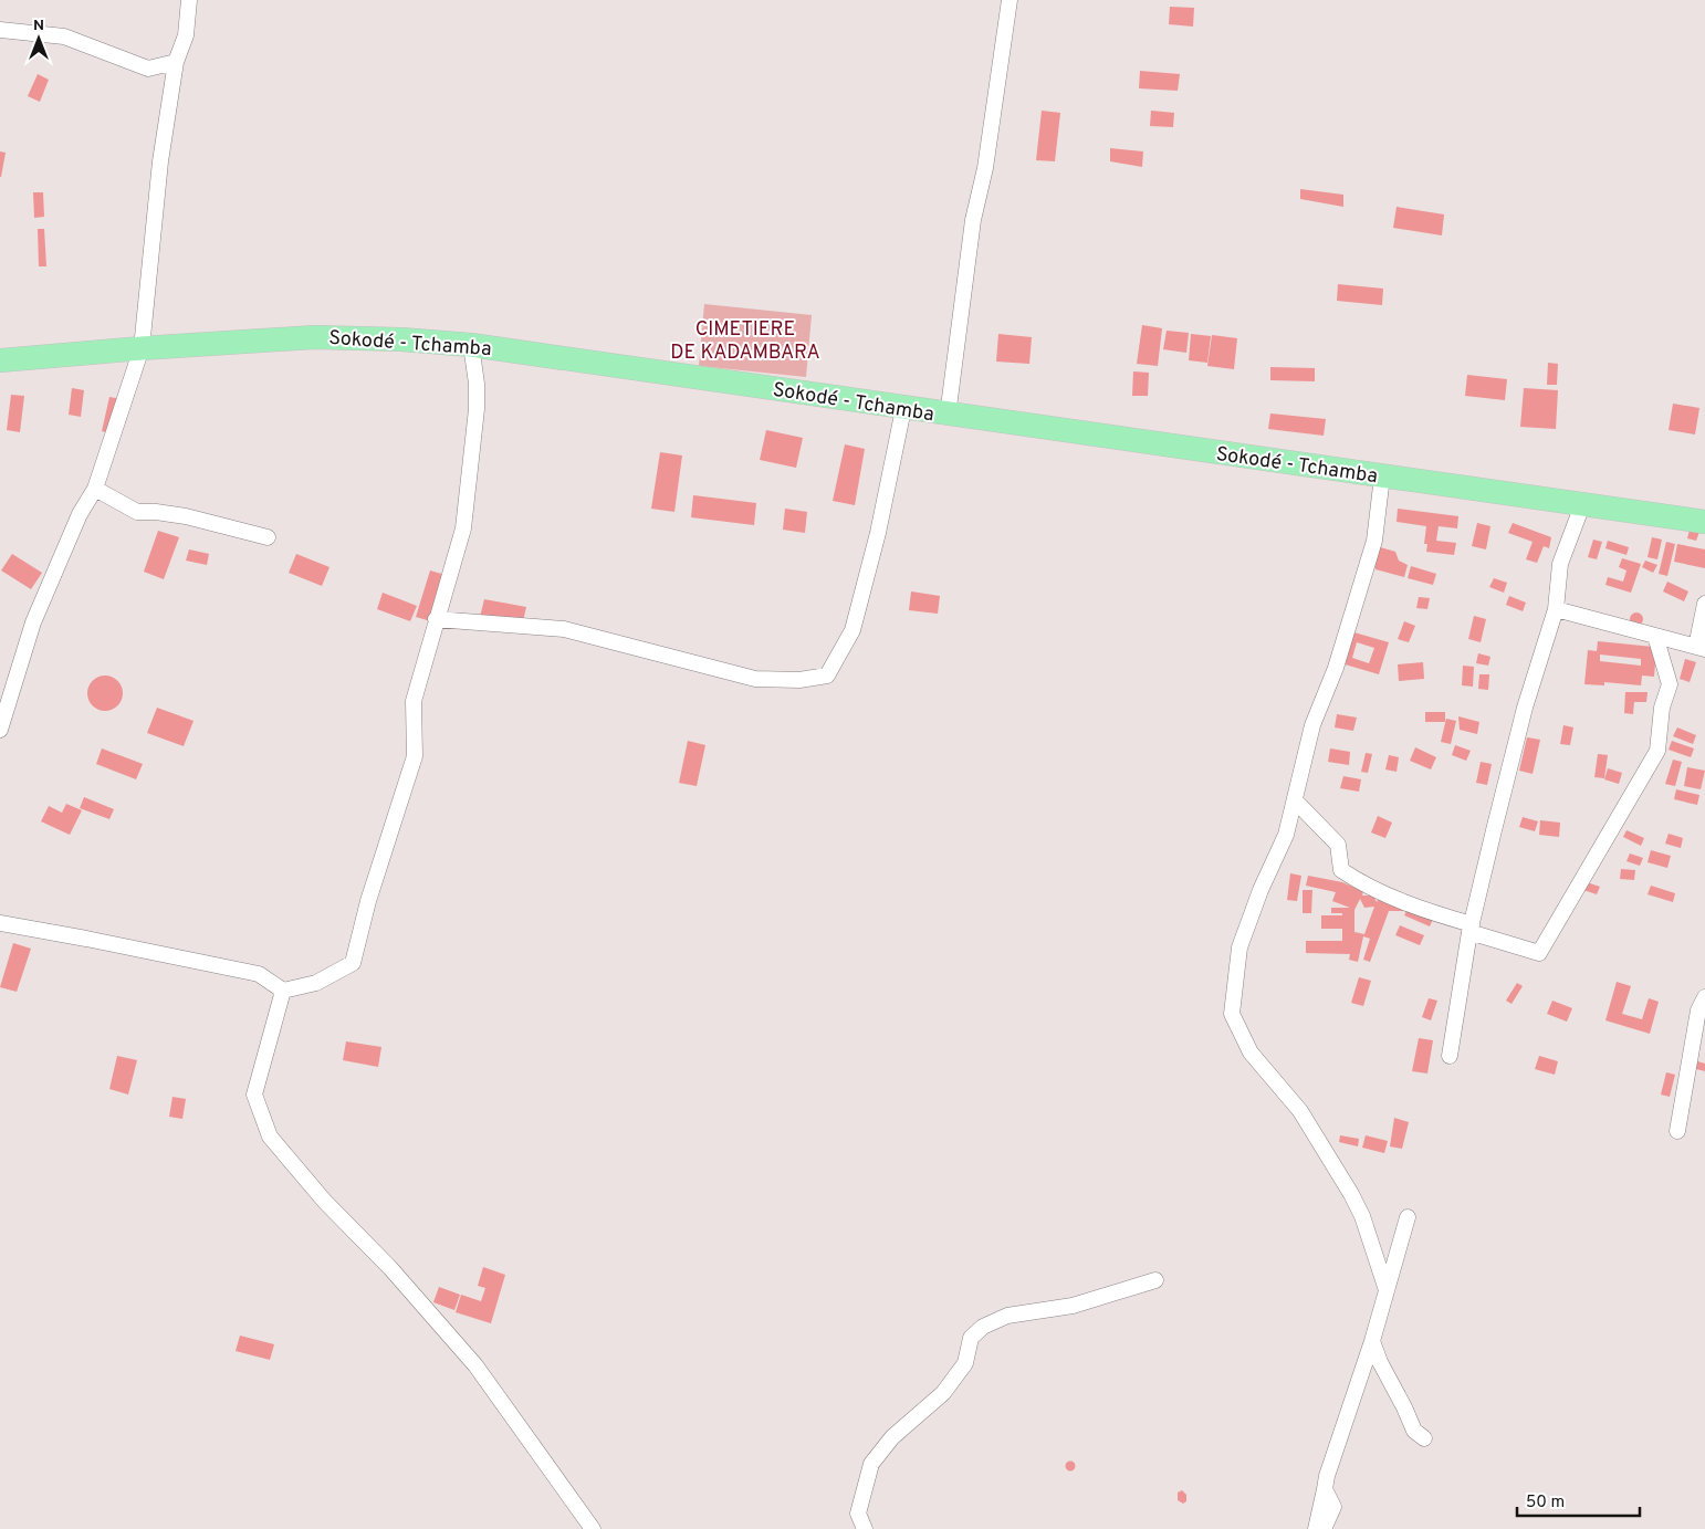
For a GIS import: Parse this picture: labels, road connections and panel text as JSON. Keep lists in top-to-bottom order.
{
  "streets": {
    "main road": ["Sokodé - Tchamba"]
  },
  "parks": ["CIMETIERE DE KADAMBARA"],
  "scale_bar": "50 m",
  "north": "top"
}
